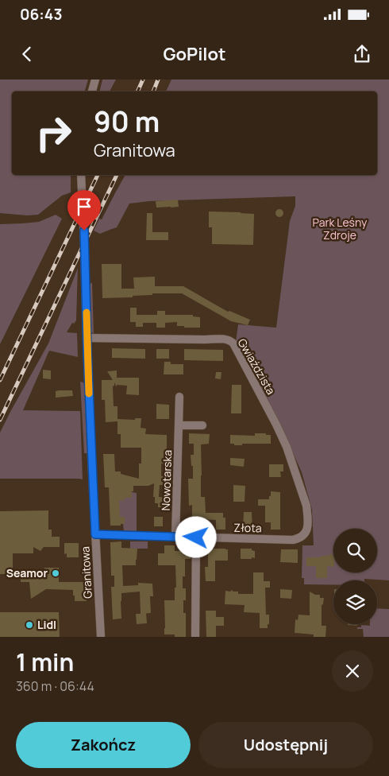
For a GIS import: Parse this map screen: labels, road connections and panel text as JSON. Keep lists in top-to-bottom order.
{
  "streets": {
    "street": [
      "Gwiaździsta",
      "Nowotarska",
      "Złota",
      "Granitowa"
    ]
  },
  "crossings": [
    ["Gwiaździsta", "Złota"],
    ["Gwiaździsta", "Granitowa"],
    ["Nowotarska", "Złota"],
    ["Złota", "Granitowa"]
  ],
  "parks": ["Park Leśny Zdroje"],
  "places": ["Seamor", "Lidl"],
  "page": {
    "status": "06:43",
    "header": "GoPilot",
    "turn": ["90 m", "Granitowa"],
    "heading": ["1 min", "360 m · 06:44"],
    "buttons": ["Zakończ", "Udostępnij"]
  }
}
